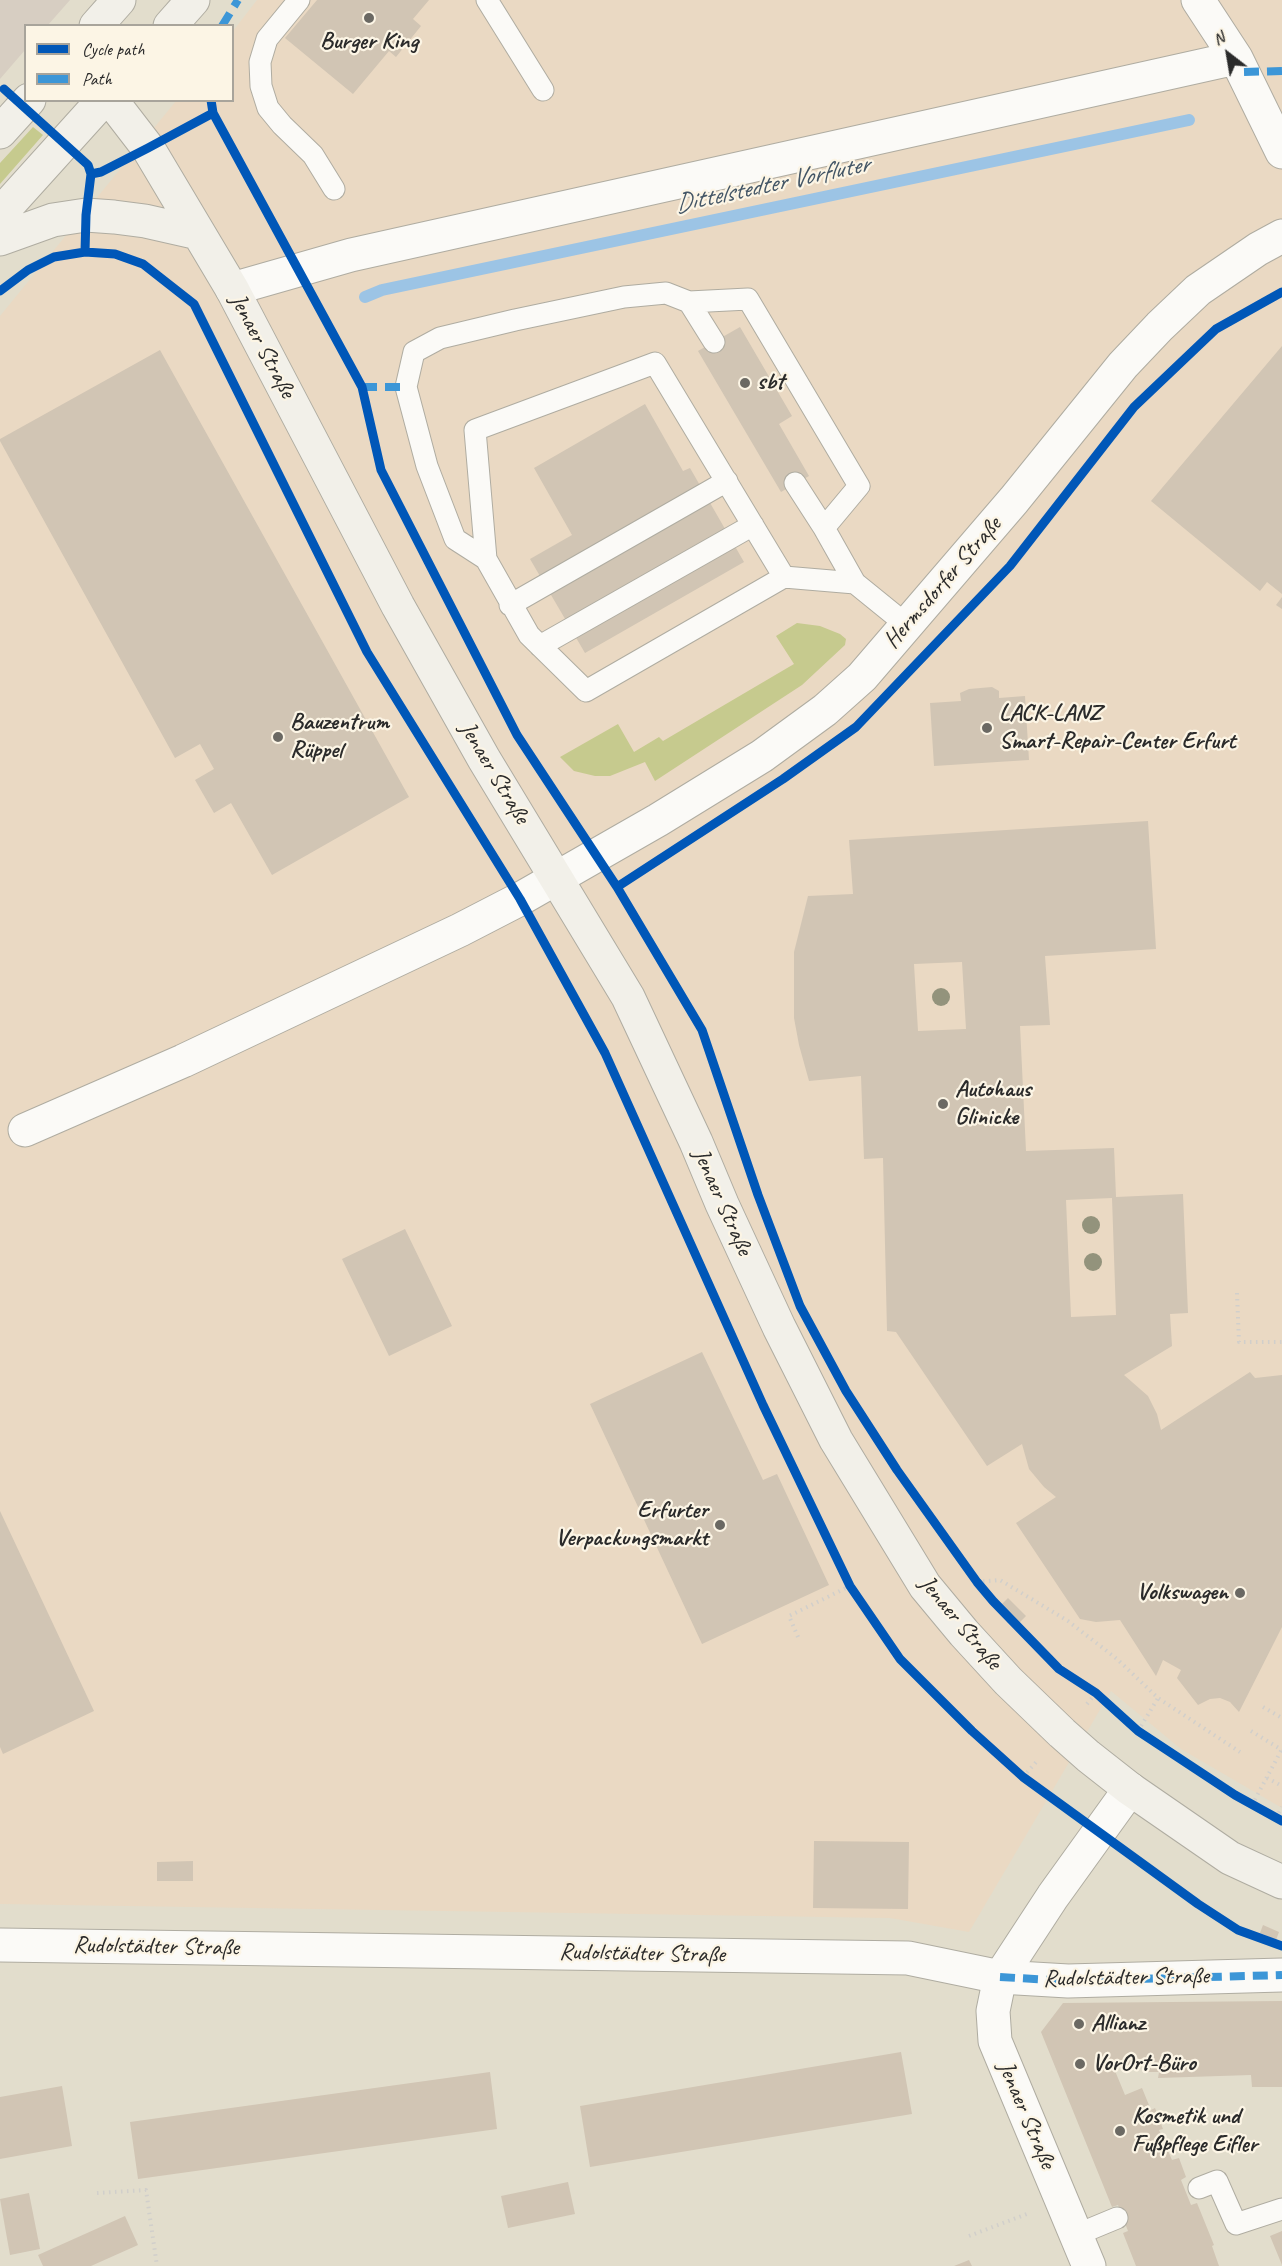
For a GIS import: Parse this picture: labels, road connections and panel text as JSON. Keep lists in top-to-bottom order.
{
  "streets": {
    "main road": ["Jenaer Straße"],
    "street": ["Hermsdorfer Straße", "Rudolstädter Straße"]
  },
  "crossings": [
    ["Jenaer Straße", "Hermsdorfer Straße"],
    ["Jenaer Straße", "Rudolstädter Straße"]
  ],
  "water": ["Dittelstedter Vorfluter"],
  "places": [
    "Burger King",
    "sbt",
    "LACK-LANZ Smart-Repair-Center Erfurt",
    "Bauzentrum Rüppel",
    "Autohaus Glinicke",
    "Erfurter Verpackungsmarkt",
    "Volkswagen",
    "Allianz",
    "VorOrt-Büro",
    "Kosmetik und Fußpflege Eifler"
  ],
  "legend": ["Cycle path", "Path"],
  "north": "top left"
}
